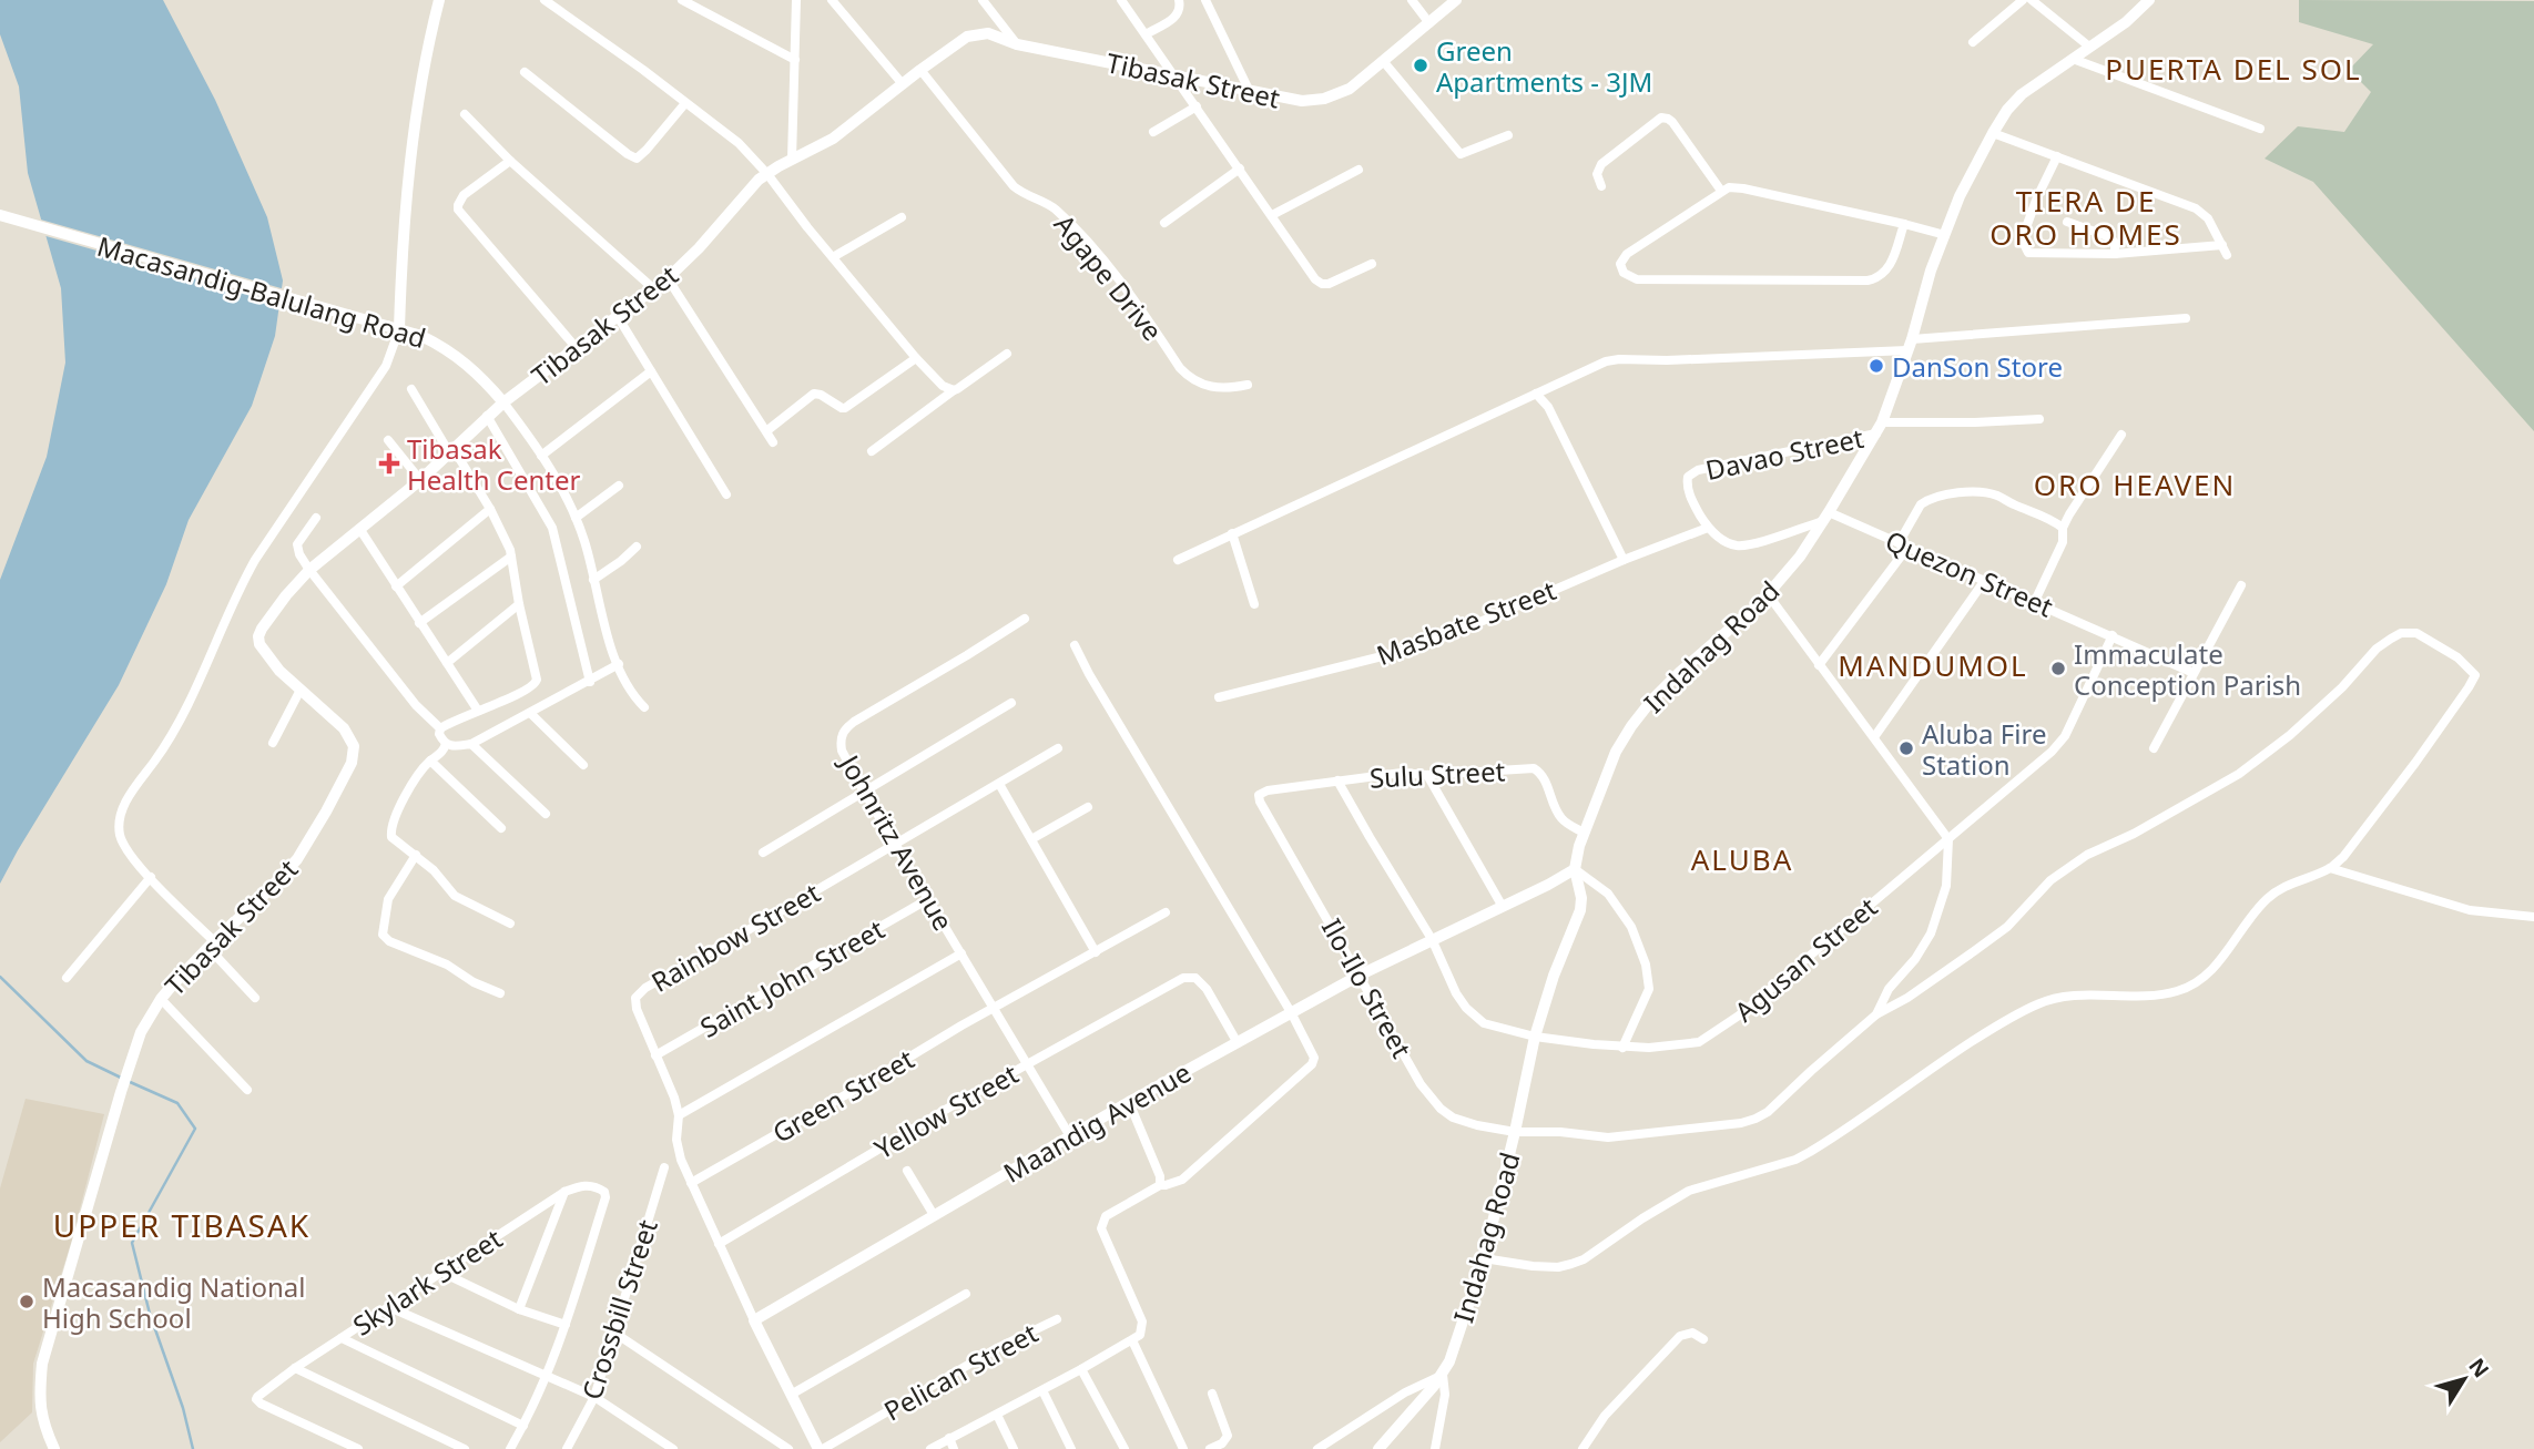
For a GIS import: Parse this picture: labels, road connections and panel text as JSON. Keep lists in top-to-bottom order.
{
  "streets": {
    "main road": ["Indahag Road"],
    "street": [
      "Tibasak Street",
      "Agape Drive",
      "Macasandig-Balulang Road",
      "Davao Street",
      "Quezon Street",
      "Masbate Street",
      "Sulu Street",
      "Johnritz Avenue",
      "Rainbow Street",
      "Agusan Street",
      "Saint John Street",
      "Ilo-Ilo Street",
      "Green Street",
      "Yellow Street",
      "Maandig Avenue",
      "Skylark Street",
      "Crossbill Street",
      "Pelican Street"
    ]
  },
  "crossings": [
    ["Tibasak Street", "Agape Drive"],
    ["Tibasak Street", "Macasandig-Balulang Road"],
    ["Davao Street", "Masbate Street"],
    ["Davao Street", "Indahag Road"],
    ["Quezon Street", "Indahag Road"],
    ["Quezon Street", "Agusan Street"],
    ["Indahag Road", "Sulu Street"],
    ["Indahag Road", "Agusan Street"],
    ["Indahag Road", "Ilo-Ilo Street"],
    ["Indahag Road", "Maandig Avenue"],
    ["Sulu Street", "Agusan Street"],
    ["Sulu Street", "Ilo-Ilo Street"],
    ["Johnritz Avenue", "Rainbow Street"],
    ["Johnritz Avenue", "Saint John Street"],
    ["Johnritz Avenue", "Green Street"],
    ["Johnritz Avenue", "Yellow Street"],
    ["Johnritz Avenue", "Maandig Avenue"],
    ["Rainbow Street", "Saint John Street"],
    ["Rainbow Street", "Green Street"],
    ["Rainbow Street", "Yellow Street"],
    ["Rainbow Street", "Maandig Avenue"],
    ["Agusan Street", "Maandig Avenue"],
    ["Ilo-Ilo Street", "Maandig Avenue"],
    ["Yellow Street", "Maandig Avenue"]
  ],
  "districts": [
    "PUERTA DEL SOL",
    "TIERA DE ORO HOMES",
    "ORO HEAVEN",
    "MANDUMOL",
    "ALUBA",
    "UPPER TIBASAK"
  ],
  "places": {
    "other": [
      "Green Apartments - 3JM",
      "DanSon Store",
      "Immaculate Conception Parish",
      "Aluba Fire Station",
      "Macasandig National High School"
    ],
    "health": ["Tibasak Health Center"]
  },
  "north": "top right"
}
